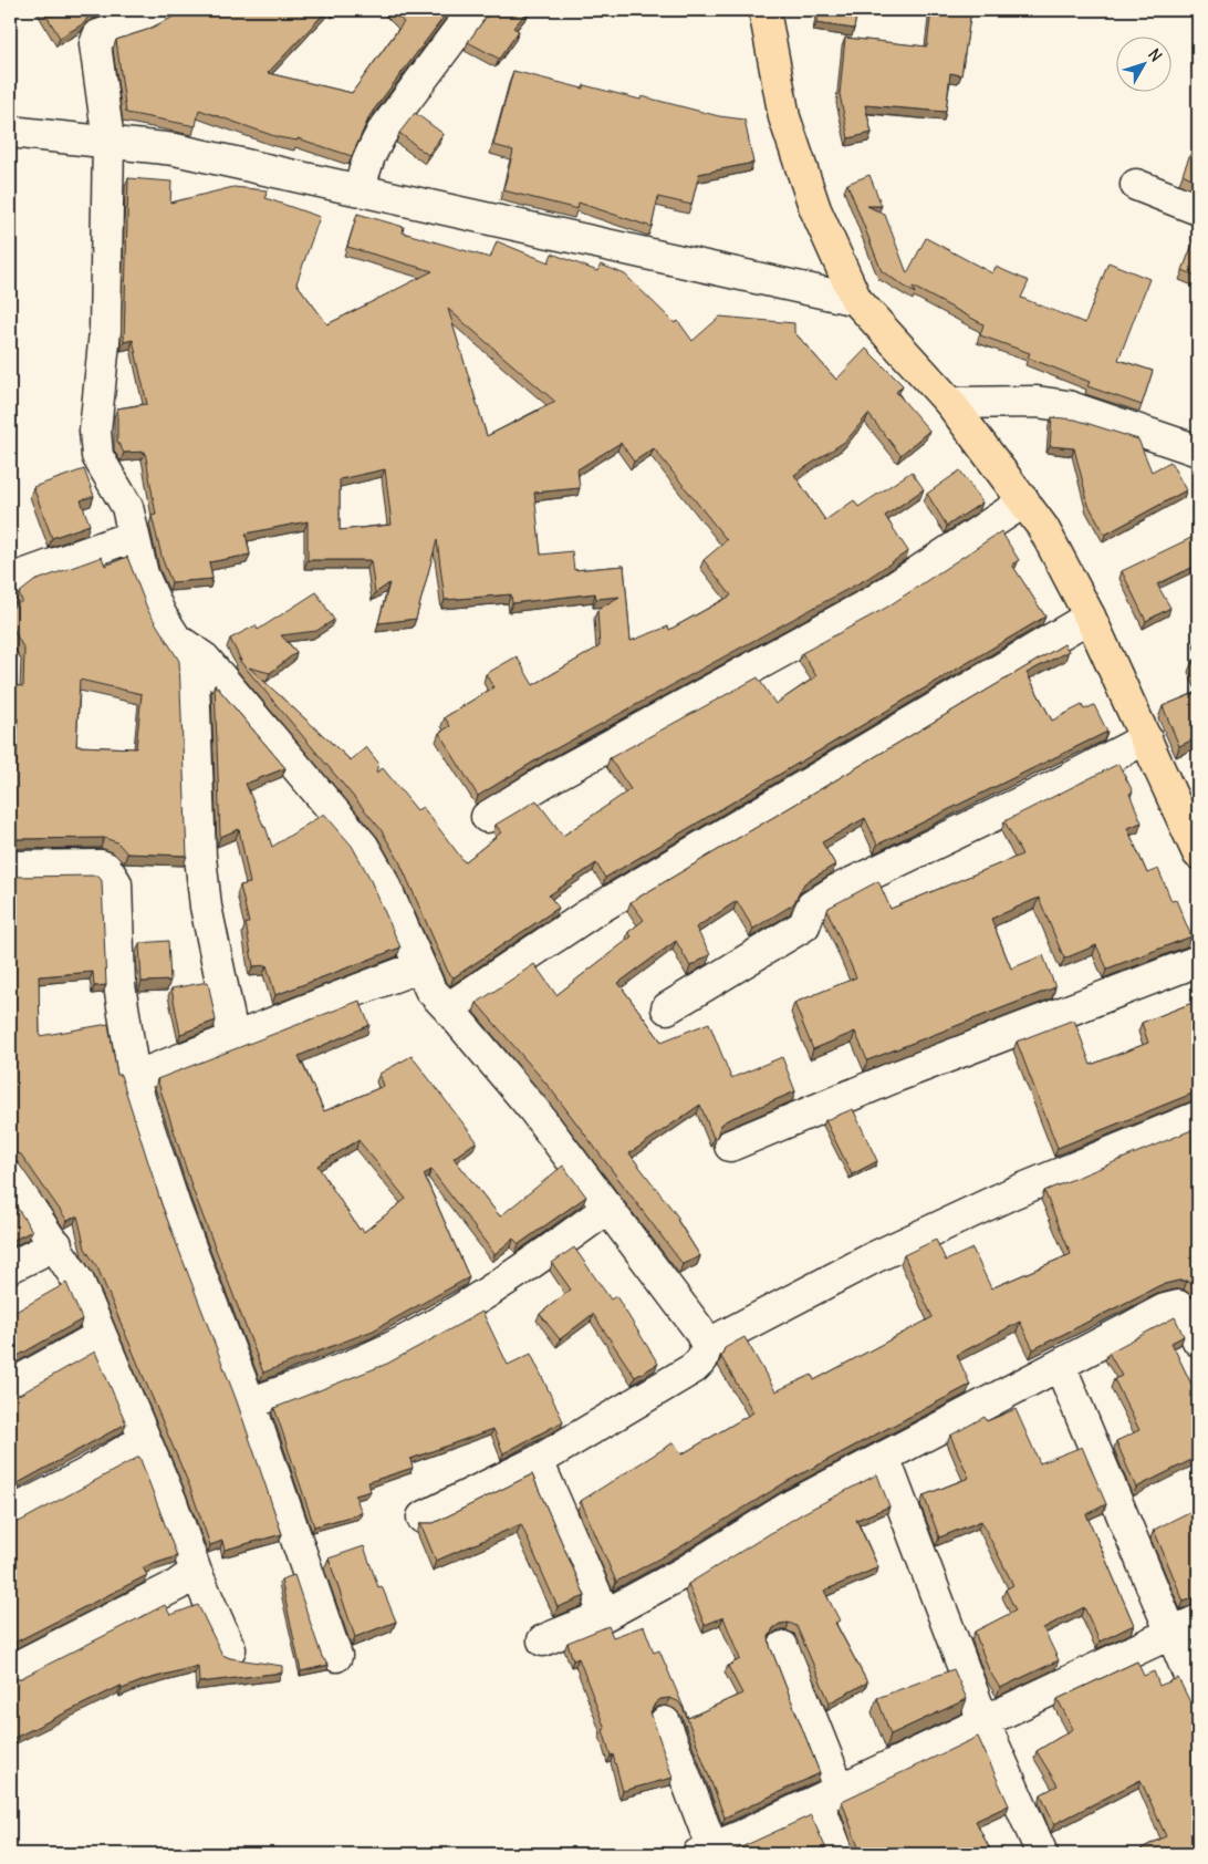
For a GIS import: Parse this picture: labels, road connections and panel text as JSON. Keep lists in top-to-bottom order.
{
  "north": "top right"
}
